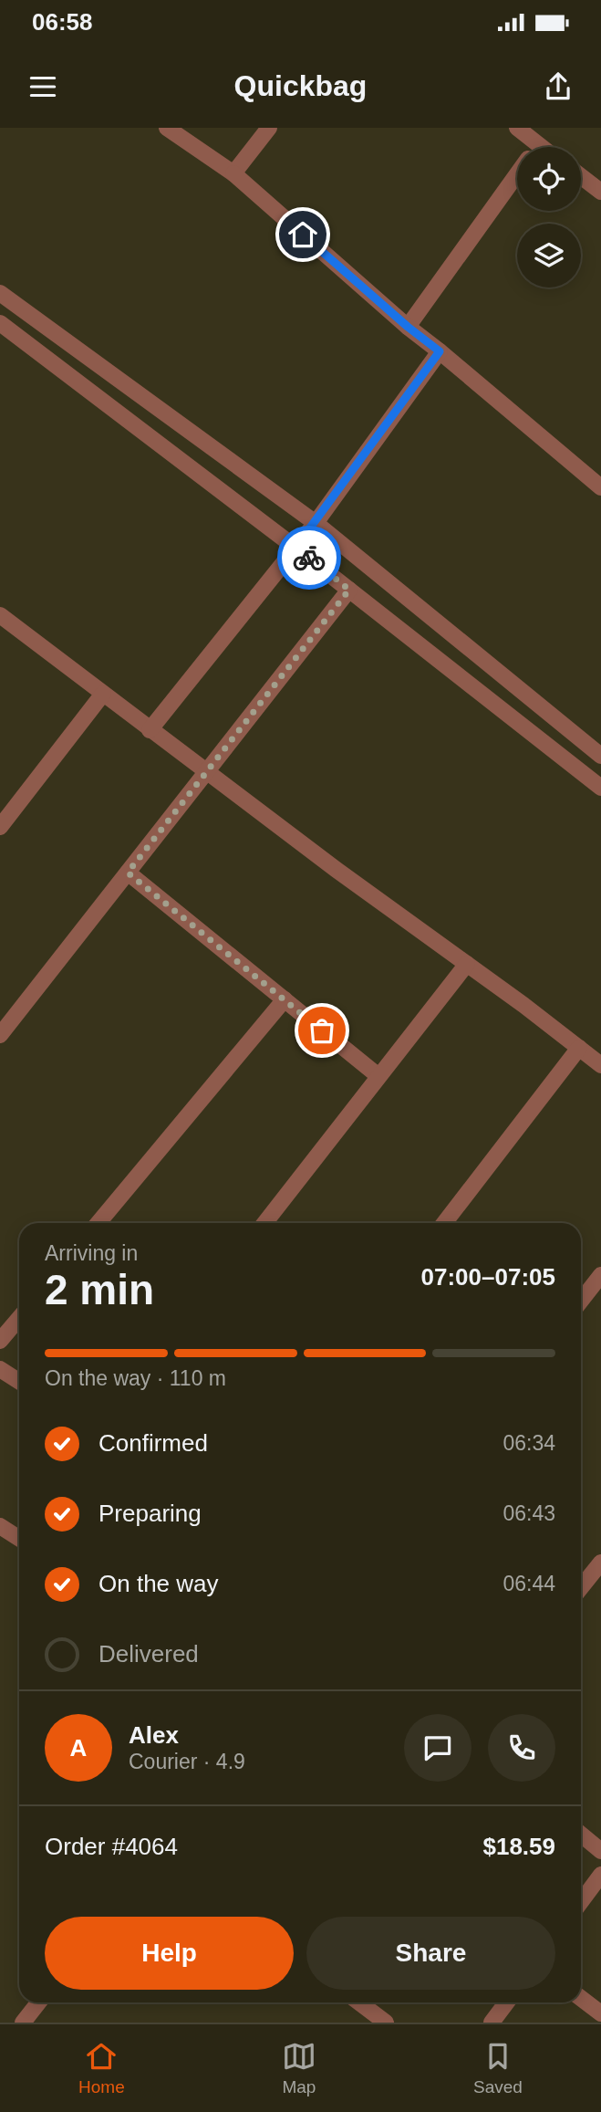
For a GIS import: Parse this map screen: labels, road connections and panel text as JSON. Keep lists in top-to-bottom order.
{
  "page": {
    "status": "06:58",
    "header": "Quickbag",
    "heading": ["2 min", "Arriving in", "07:00–07:05"],
    "panel": [
      "Alex",
      "Courier · 4.9",
      "Order #4064",
      "$18.59"
    ],
    "bar": "On the way · 110 m",
    "list": [
      ["Confirmed", "06:34"],
      ["Preparing", "06:43"],
      ["On the way", "06:44"],
      "Delivered"
    ],
    "round": "A",
    "buttons": ["Help", "Share"],
    "tabs": ["Home", "Map", "Saved"]
  }
}
